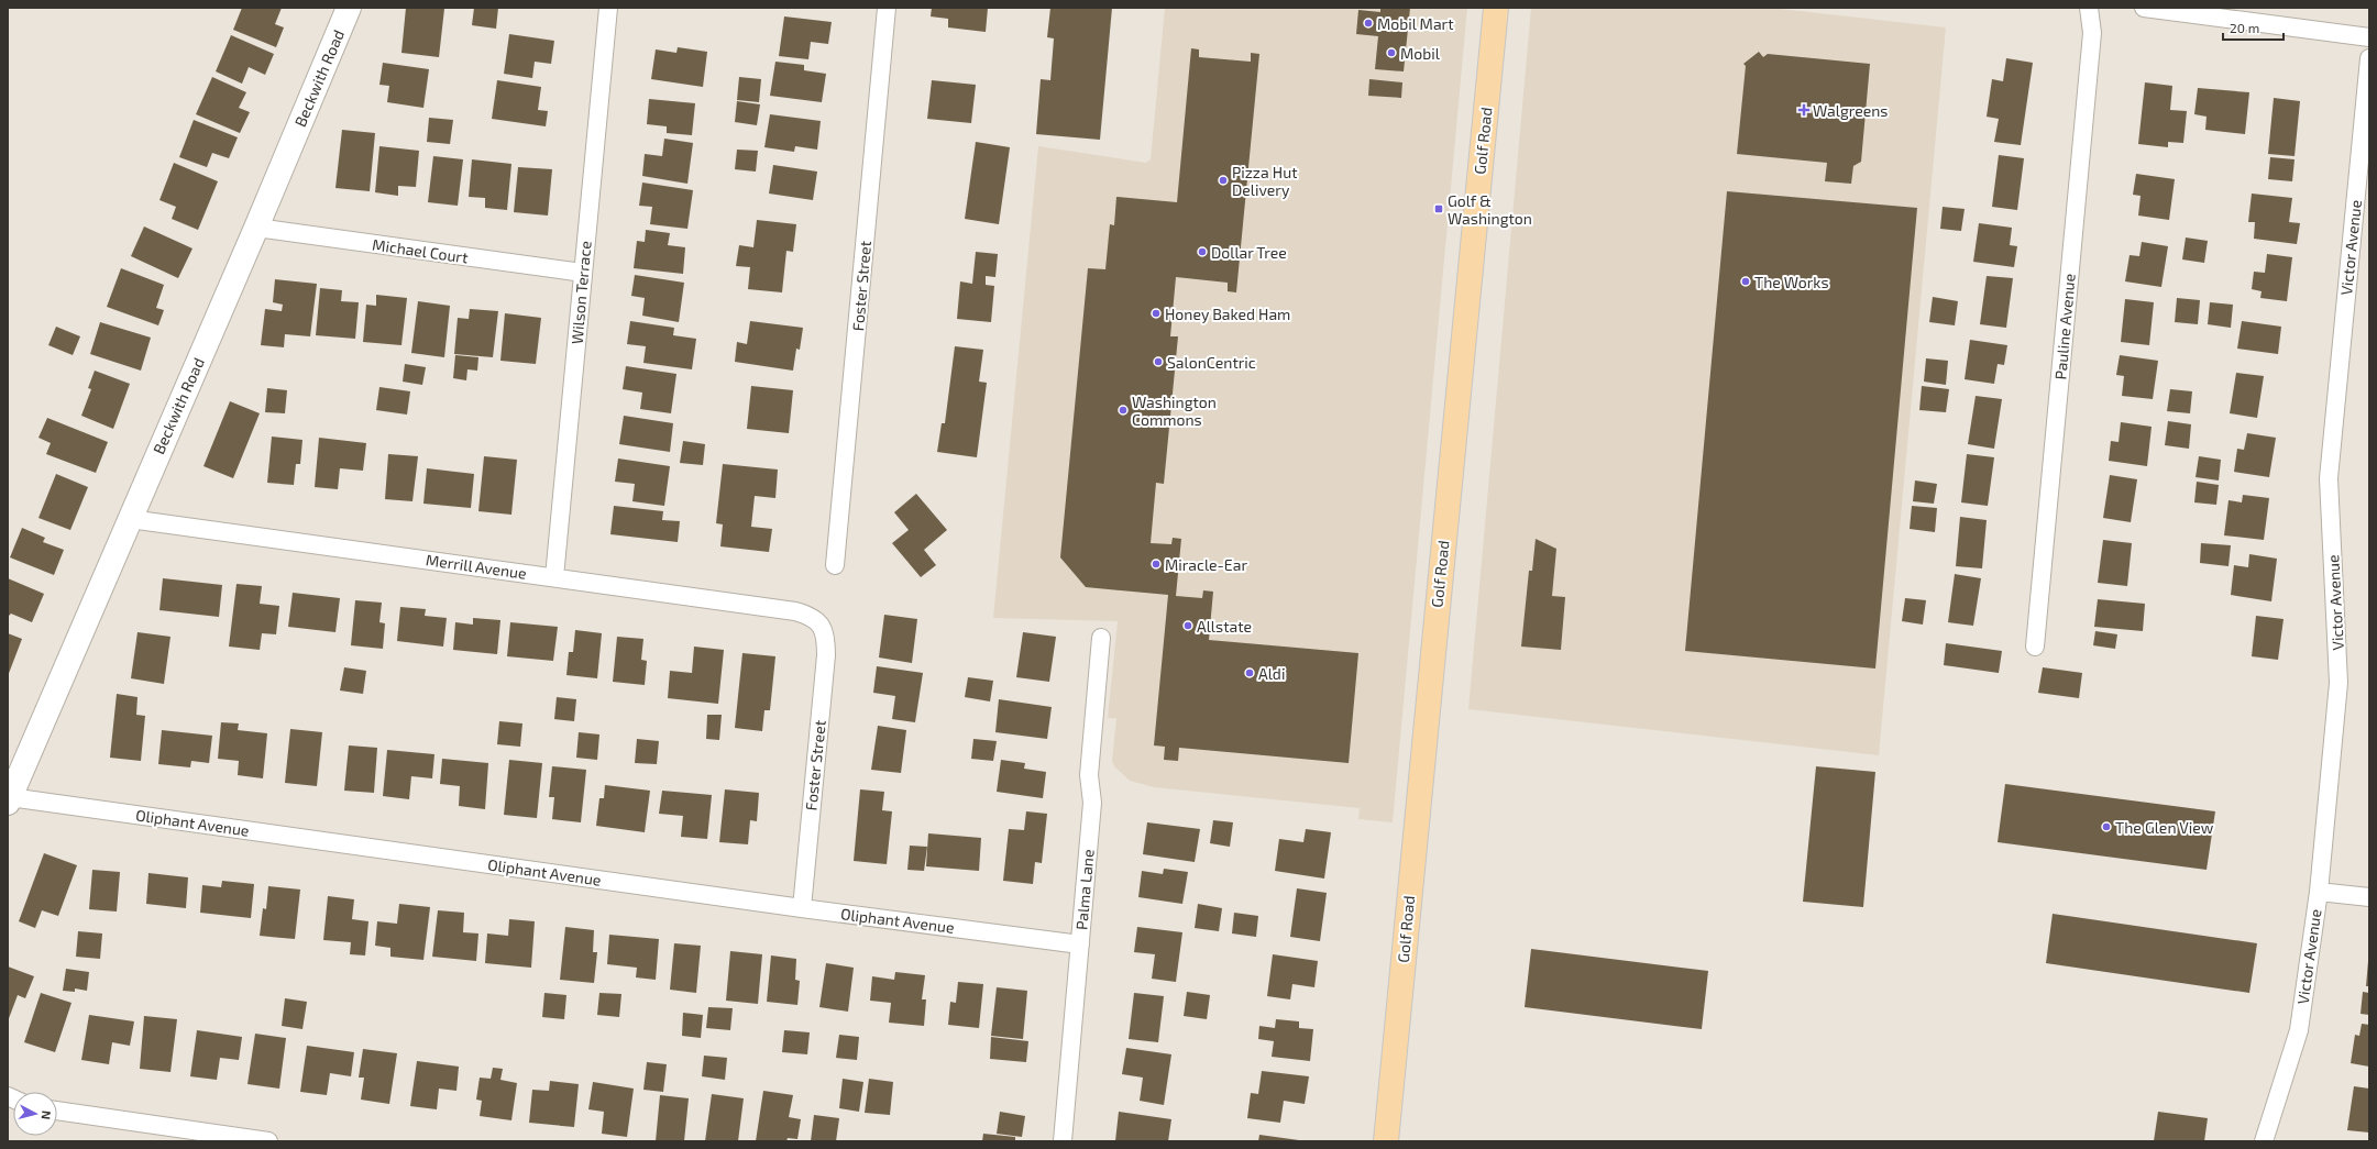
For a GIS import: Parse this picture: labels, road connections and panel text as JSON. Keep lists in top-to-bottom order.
{
  "streets": {
    "main road": ["Golf Road"],
    "street": [
      "Beckwith Road",
      "Victor Avenue",
      "Michael Court",
      "Foster Street",
      "Wilson Terrace",
      "Pauline Avenue",
      "Merrill Avenue",
      "Oliphant Avenue",
      "Palma Lane"
    ]
  },
  "crossings": [
    ["Beckwith Road", "Michael Court"],
    ["Beckwith Road", "Merrill Avenue"],
    ["Beckwith Road", "Oliphant Avenue"],
    ["Michael Court", "Wilson Terrace"],
    ["Foster Street", "Merrill Avenue"],
    ["Foster Street", "Oliphant Avenue"],
    ["Wilson Terrace", "Merrill Avenue"],
    ["Oliphant Avenue", "Palma Lane"]
  ],
  "places": {
    "other": [
      "Mobil Mart",
      "Mobil",
      "Pizza Hut Delivery",
      "Dollar Tree",
      "The Works",
      "Honey Baked Ham",
      "SalonCentric",
      "Washington Commons",
      "Miracle-Ear",
      "Allstate",
      "Aldi",
      "The Glen View"
    ],
    "health": ["Walgreens"],
    "transit": ["Golf & Washington"]
  },
  "scale_bar": "20 m",
  "north": "right"
}
